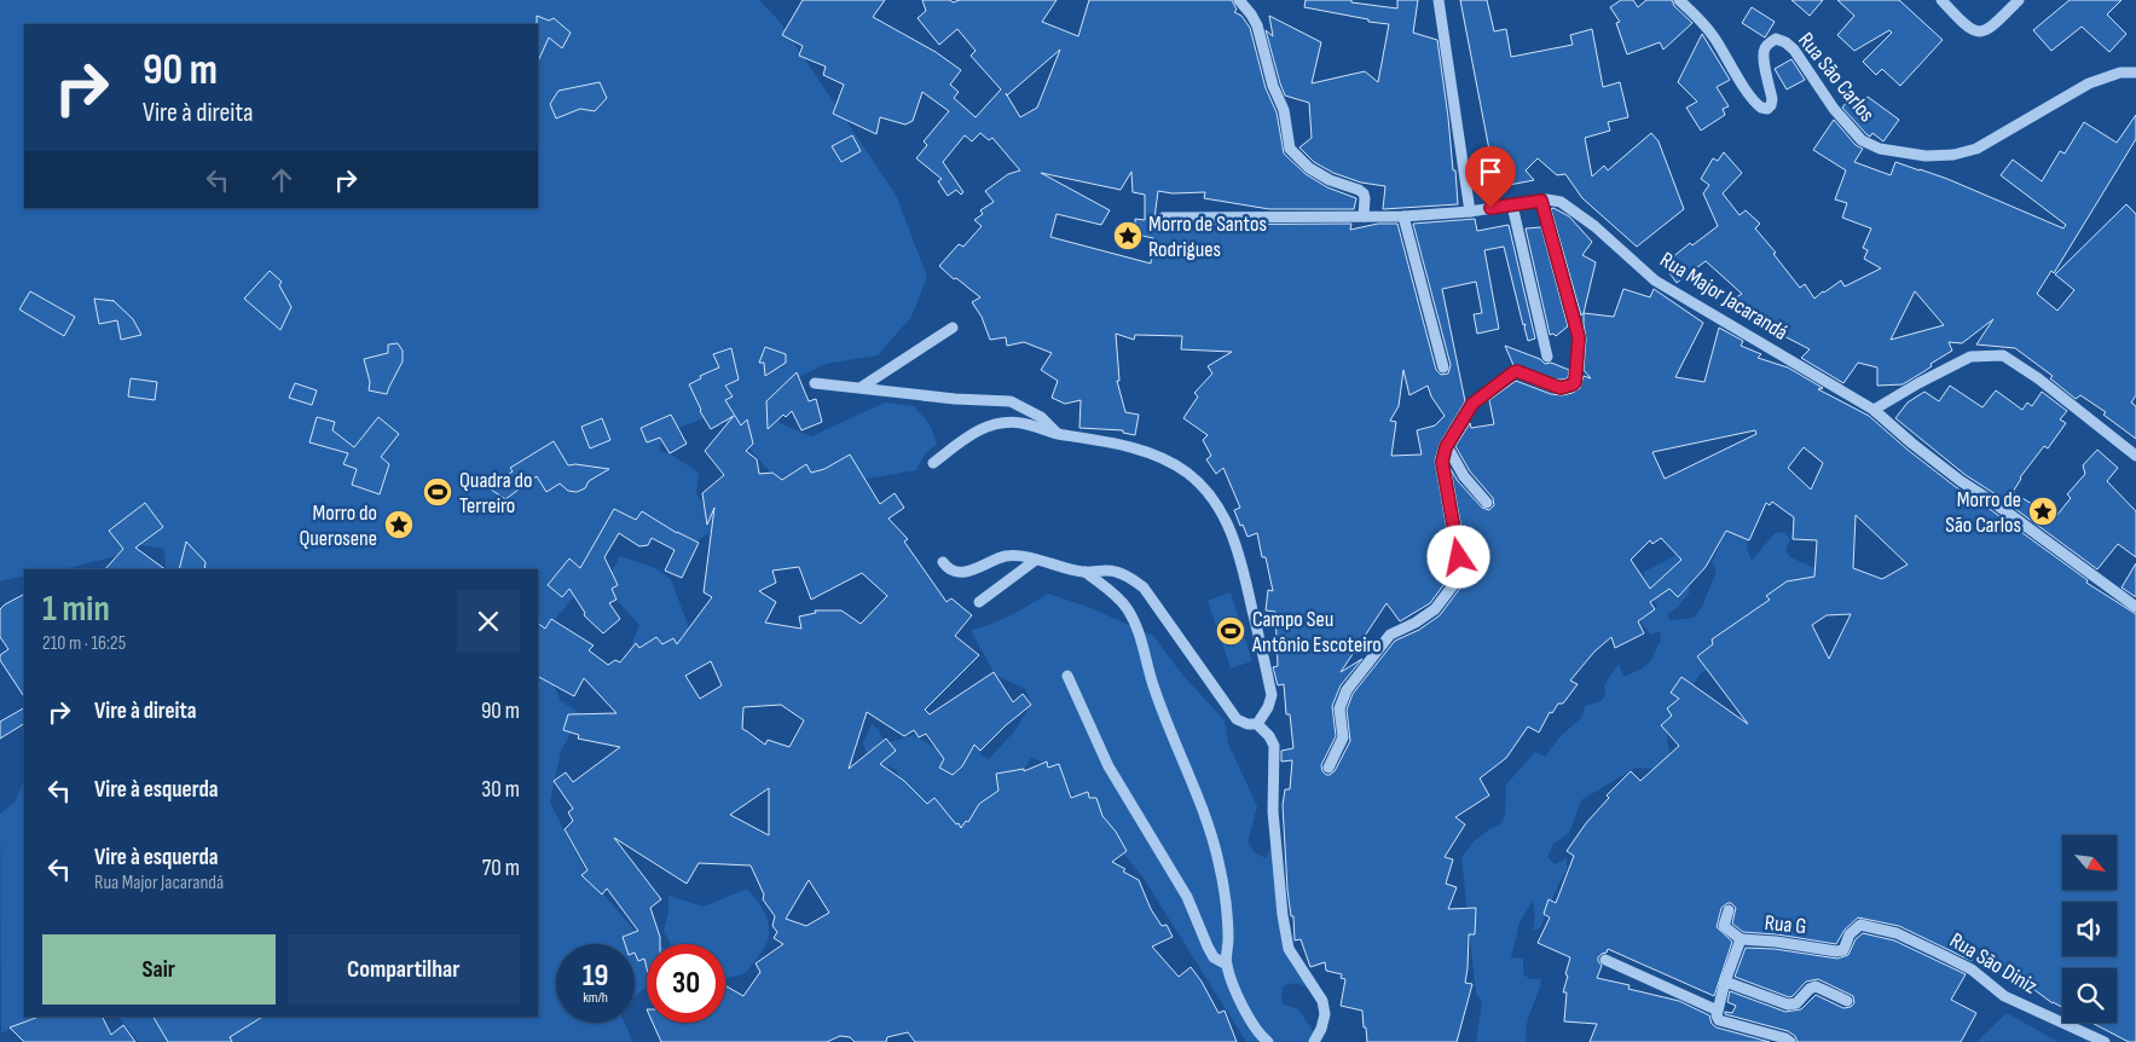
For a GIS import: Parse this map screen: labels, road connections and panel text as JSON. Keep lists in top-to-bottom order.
{
  "streets": {
    "street": [
      "Rua São Carlos",
      "Rua Major Jacarandá",
      "Rua G",
      "Rua São Diniz"
    ]
  },
  "crossings": [
    ["Rua G", "Rua São Diniz"]
  ],
  "places": {
    "place": ["Morro de Santos Rodrigues", "Morro de São Carlos", "Morro do Querosene"],
    "sports": ["Quadra do Terreiro", "Campo Seu Antônio Escoteiro"]
  },
  "north": "bottom right",
  "page": {
    "turn": ["90 m", "Vire à direita"],
    "heading": ["1 min", "210 m · 16:25"],
    "list": [
      {
        "name": "Vire à direita",
        "value": "90 m"
      },
      {
        "name": "Vire à esquerda",
        "value": "30 m"
      },
      {
        "name": "Vire à esquerda",
        "note": "Rua Major Jacarandá",
        "value": "70 m"
      }
    ],
    "buttons": ["Sair", "Compartilhar"],
    "speed": "19 km/h",
    "limit": "30"
  }
}
